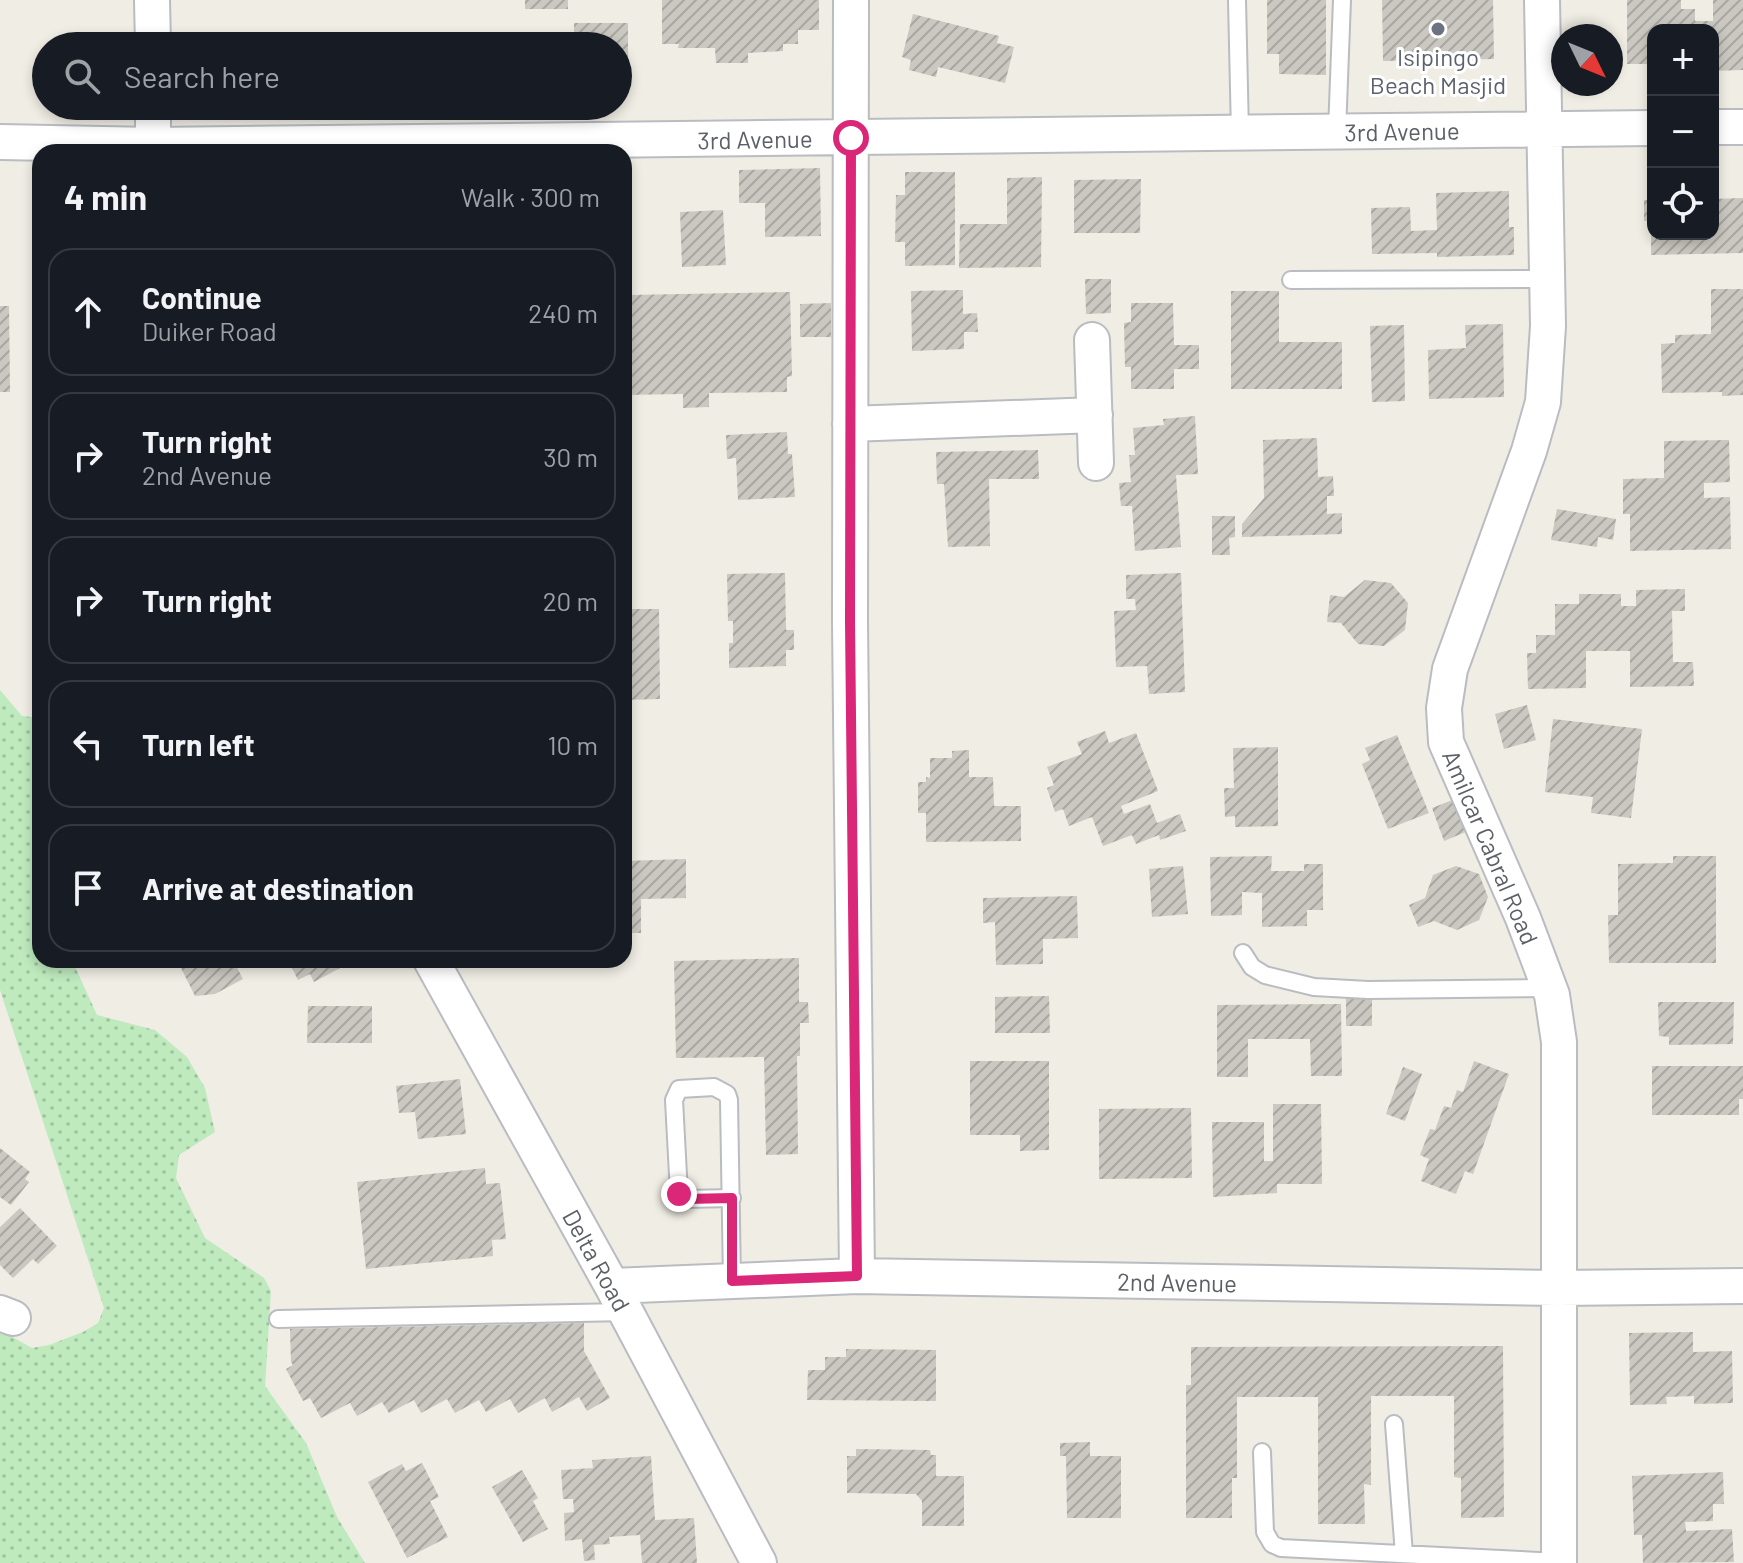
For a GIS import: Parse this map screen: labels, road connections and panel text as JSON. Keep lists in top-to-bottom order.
{
  "streets": {
    "street": [
      "3rd Avenue",
      "Amilcar Cabral Road",
      "Delta Road",
      "2nd Avenue"
    ]
  },
  "crossings": [
    ["3rd Avenue", "Amilcar Cabral Road"],
    ["Amilcar Cabral Road", "2nd Avenue"],
    ["Delta Road", "2nd Avenue"]
  ],
  "places": ["Isipingo Beach Masjid"],
  "north": "bottom right",
  "page": {
    "map_buttons": ["+", "−"],
    "search": "Search here",
    "heading": ["4 min", "Walk · 300 m"],
    "list": [
      ["Continue", "Duiker Road", "240 m"],
      ["Turn right", "2nd Avenue", "30 m"],
      ["Turn right", "20 m"],
      ["Turn left", "10 m"],
      "Arrive at destination"
    ]
  }
}
